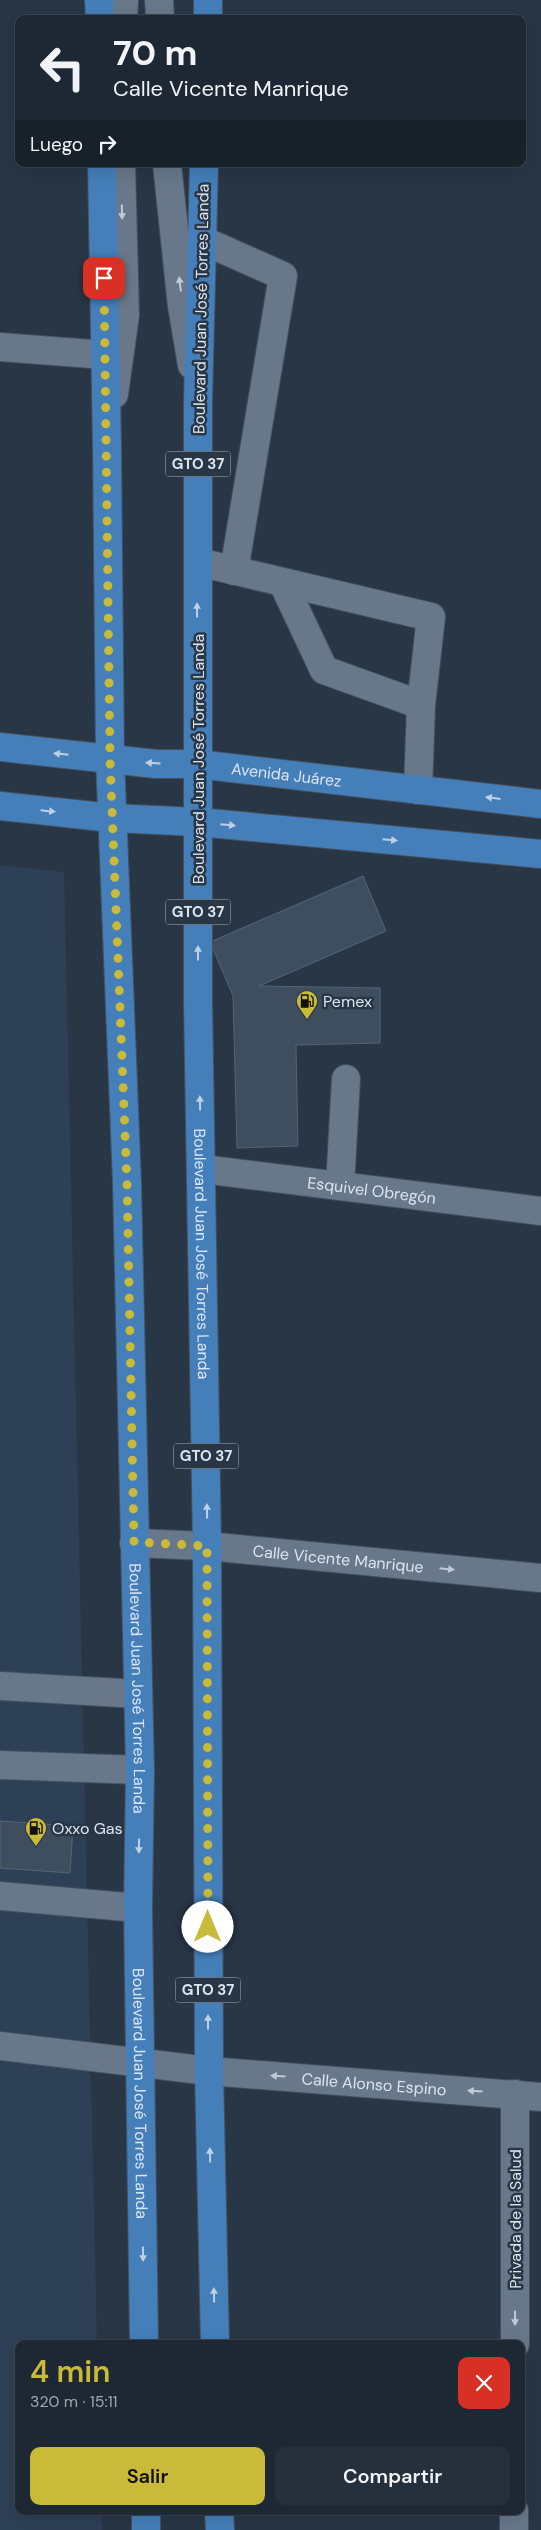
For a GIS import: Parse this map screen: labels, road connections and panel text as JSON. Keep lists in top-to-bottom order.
{
  "streets": {
    "main road": ["Boulevard Juan José Torres Landa", "GTO 37", "Avenida Juárez"],
    "street": [
      "Esquivel Obregón",
      "Calle Vicente Manrique",
      "Calle Alonso Espino",
      "Privada de la Salud"
    ]
  },
  "crossings": [
    ["Boulevard Juan José Torres Landa", "Avenida Juárez"],
    ["Boulevard Juan José Torres Landa", "Esquivel Obregón"],
    ["Boulevard Juan José Torres Landa", "Calle Vicente Manrique"],
    ["Boulevard Juan José Torres Landa", "Calle Alonso Espino"],
    ["Calle Alonso Espino", "Privada de la Salud"]
  ],
  "one_way": ["Calle Vicente Manrique", "Calle Alonso Espino", "Privada de la Salud"],
  "places": {
    "fuel station": ["Pemex", "Oxxo Gas"]
  },
  "page": {
    "turn": ["70 m", "Calle Vicente Manrique"],
    "then": "Luego",
    "heading": ["4 min", "320 m · 15:11"],
    "buttons": ["Salir", "Compartir"]
  }
}
